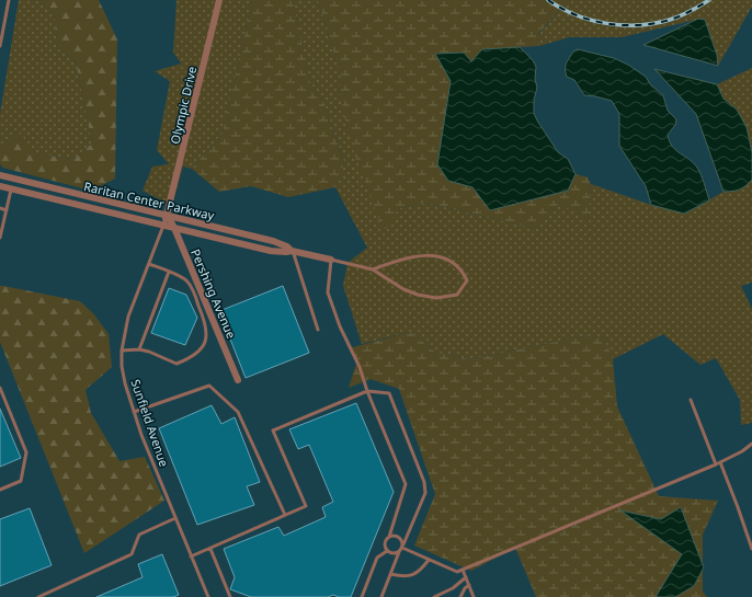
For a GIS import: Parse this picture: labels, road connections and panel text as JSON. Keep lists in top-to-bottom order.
{
  "streets": {
    "street": ["Olympic Drive", "Raritan Center Parkway", "Pershing Avenue"],
    "lane": ["Sunfield Avenue"]
  },
  "crossings": [
    ["Olympic Drive", "Raritan Center Parkway"],
    ["Olympic Drive", "Pershing Avenue"],
    ["Olympic Drive", "Sunfield Avenue"],
    ["Raritan Center Parkway", "Pershing Avenue"],
    ["Raritan Center Parkway", "Sunfield Avenue"]
  ]
}
